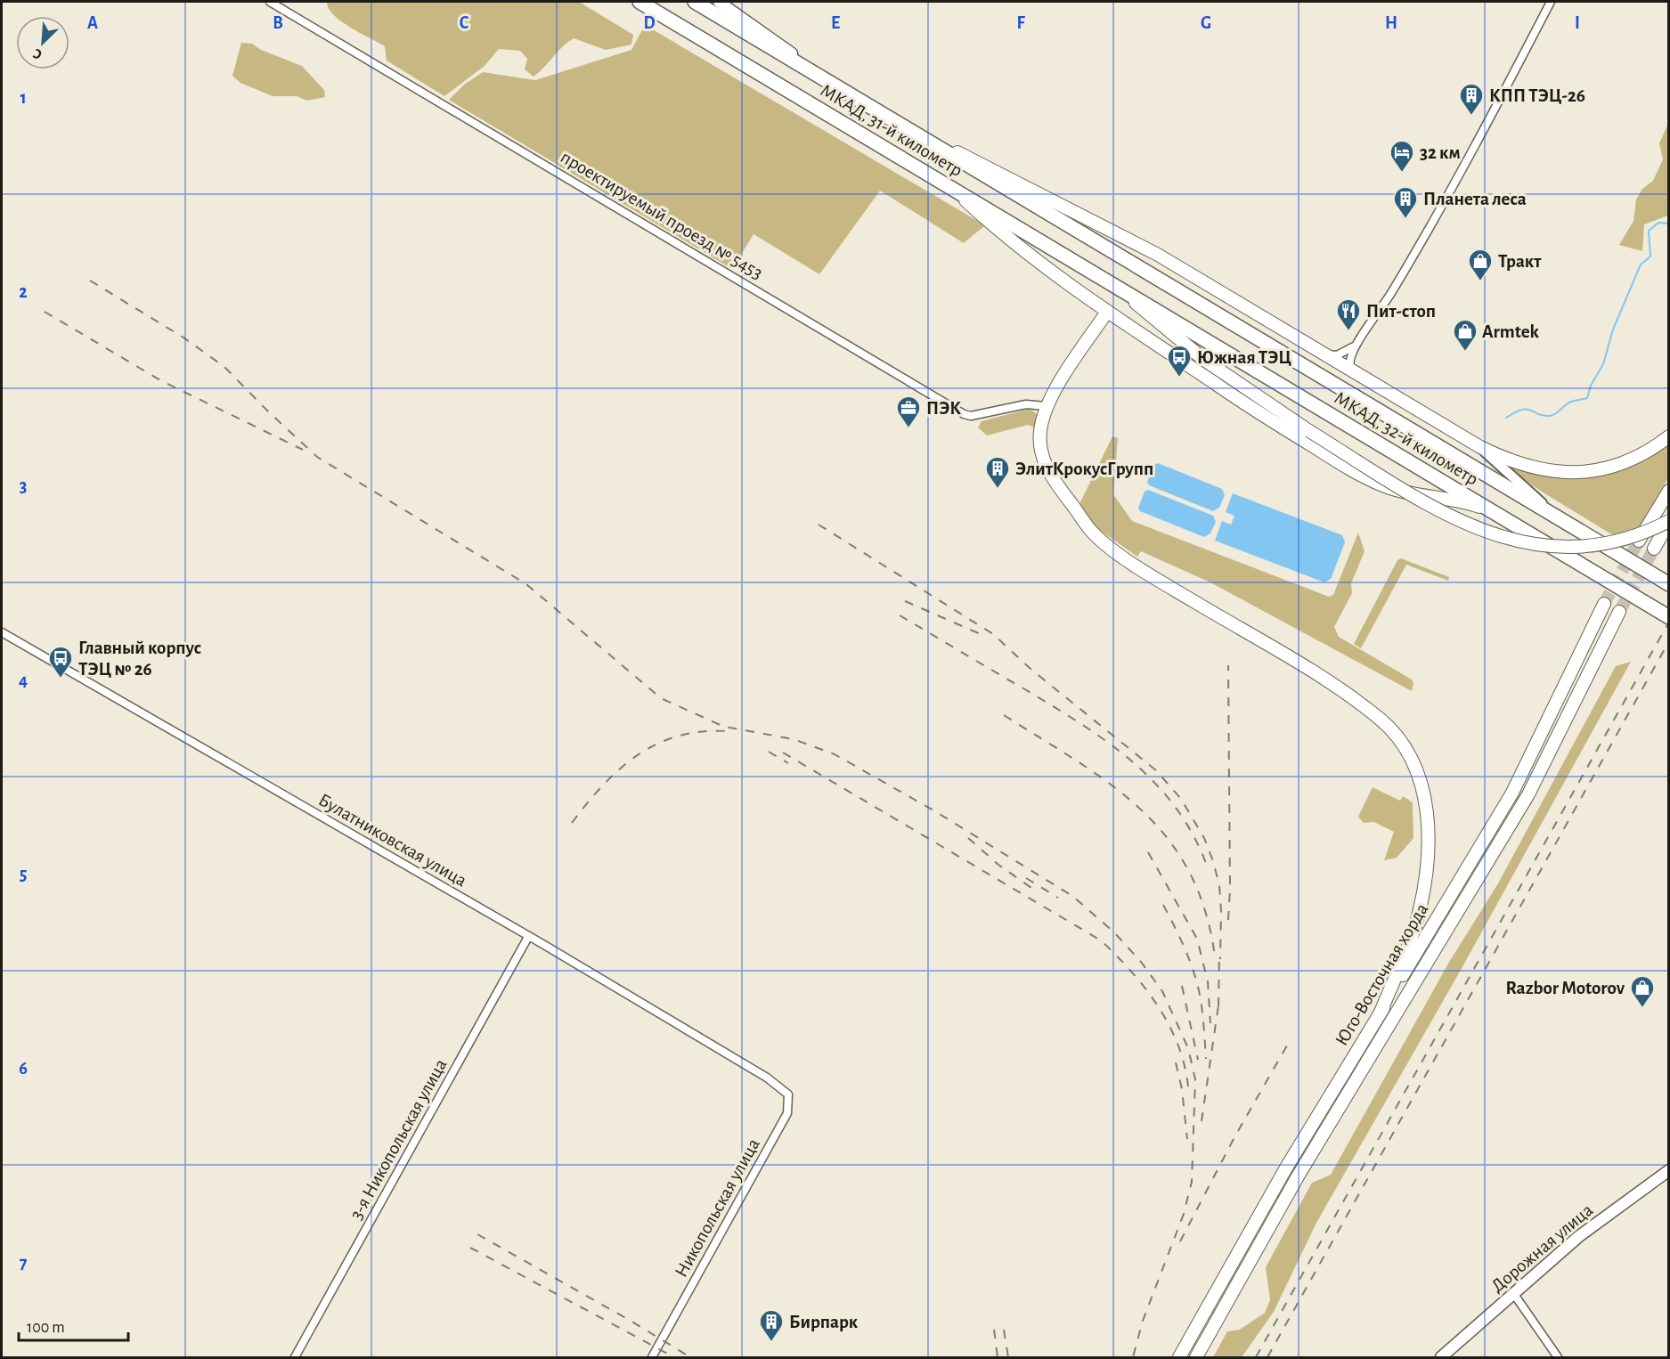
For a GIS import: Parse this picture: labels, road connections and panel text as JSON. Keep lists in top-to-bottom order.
{
  "streets": {
    "highway": ["МКАД, 31-й километр", "МКАД, 32-й километр"],
    "main road": ["Юго-Восточная хорда", "Дорожная улица"],
    "street": [
      "проектируемый проезд № 5453",
      "Булатниковская улица",
      "3-я Никопольская улица",
      "Никопольская улица"
    ]
  },
  "crossings": [
    ["МКАД, 31-й километр", "МКАД, 32-й километр"],
    ["Булатниковская улица", "3-я Никопольская улица"],
    ["Булатниковская улица", "Никопольская улица"]
  ],
  "places": {
    "building": [
      "КПП ТЭЦ-26",
      "Планета леса",
      "ЭлитКрокусГрупп",
      "Бирпарк"
    ],
    "hotel": ["32 км"],
    "shop": ["Тракт", "Armtek", "Razbor Motorov"],
    "restaurant": ["Пит-стоп"],
    "bus stop": ["Южная ТЭЦ", "Главный корпус ТЭЦ № 26"],
    "office": ["ПЭК"]
  },
  "scale_bar": "100 m",
  "north": "bottom left",
  "grid": {
    "columns": [
      "A",
      "B",
      "C",
      "D",
      "E",
      "F",
      "G",
      "H",
      "I"
    ],
    "rows": [
      "1",
      "2",
      "3",
      "4",
      "5",
      "6",
      "7"
    ]
  }
}
